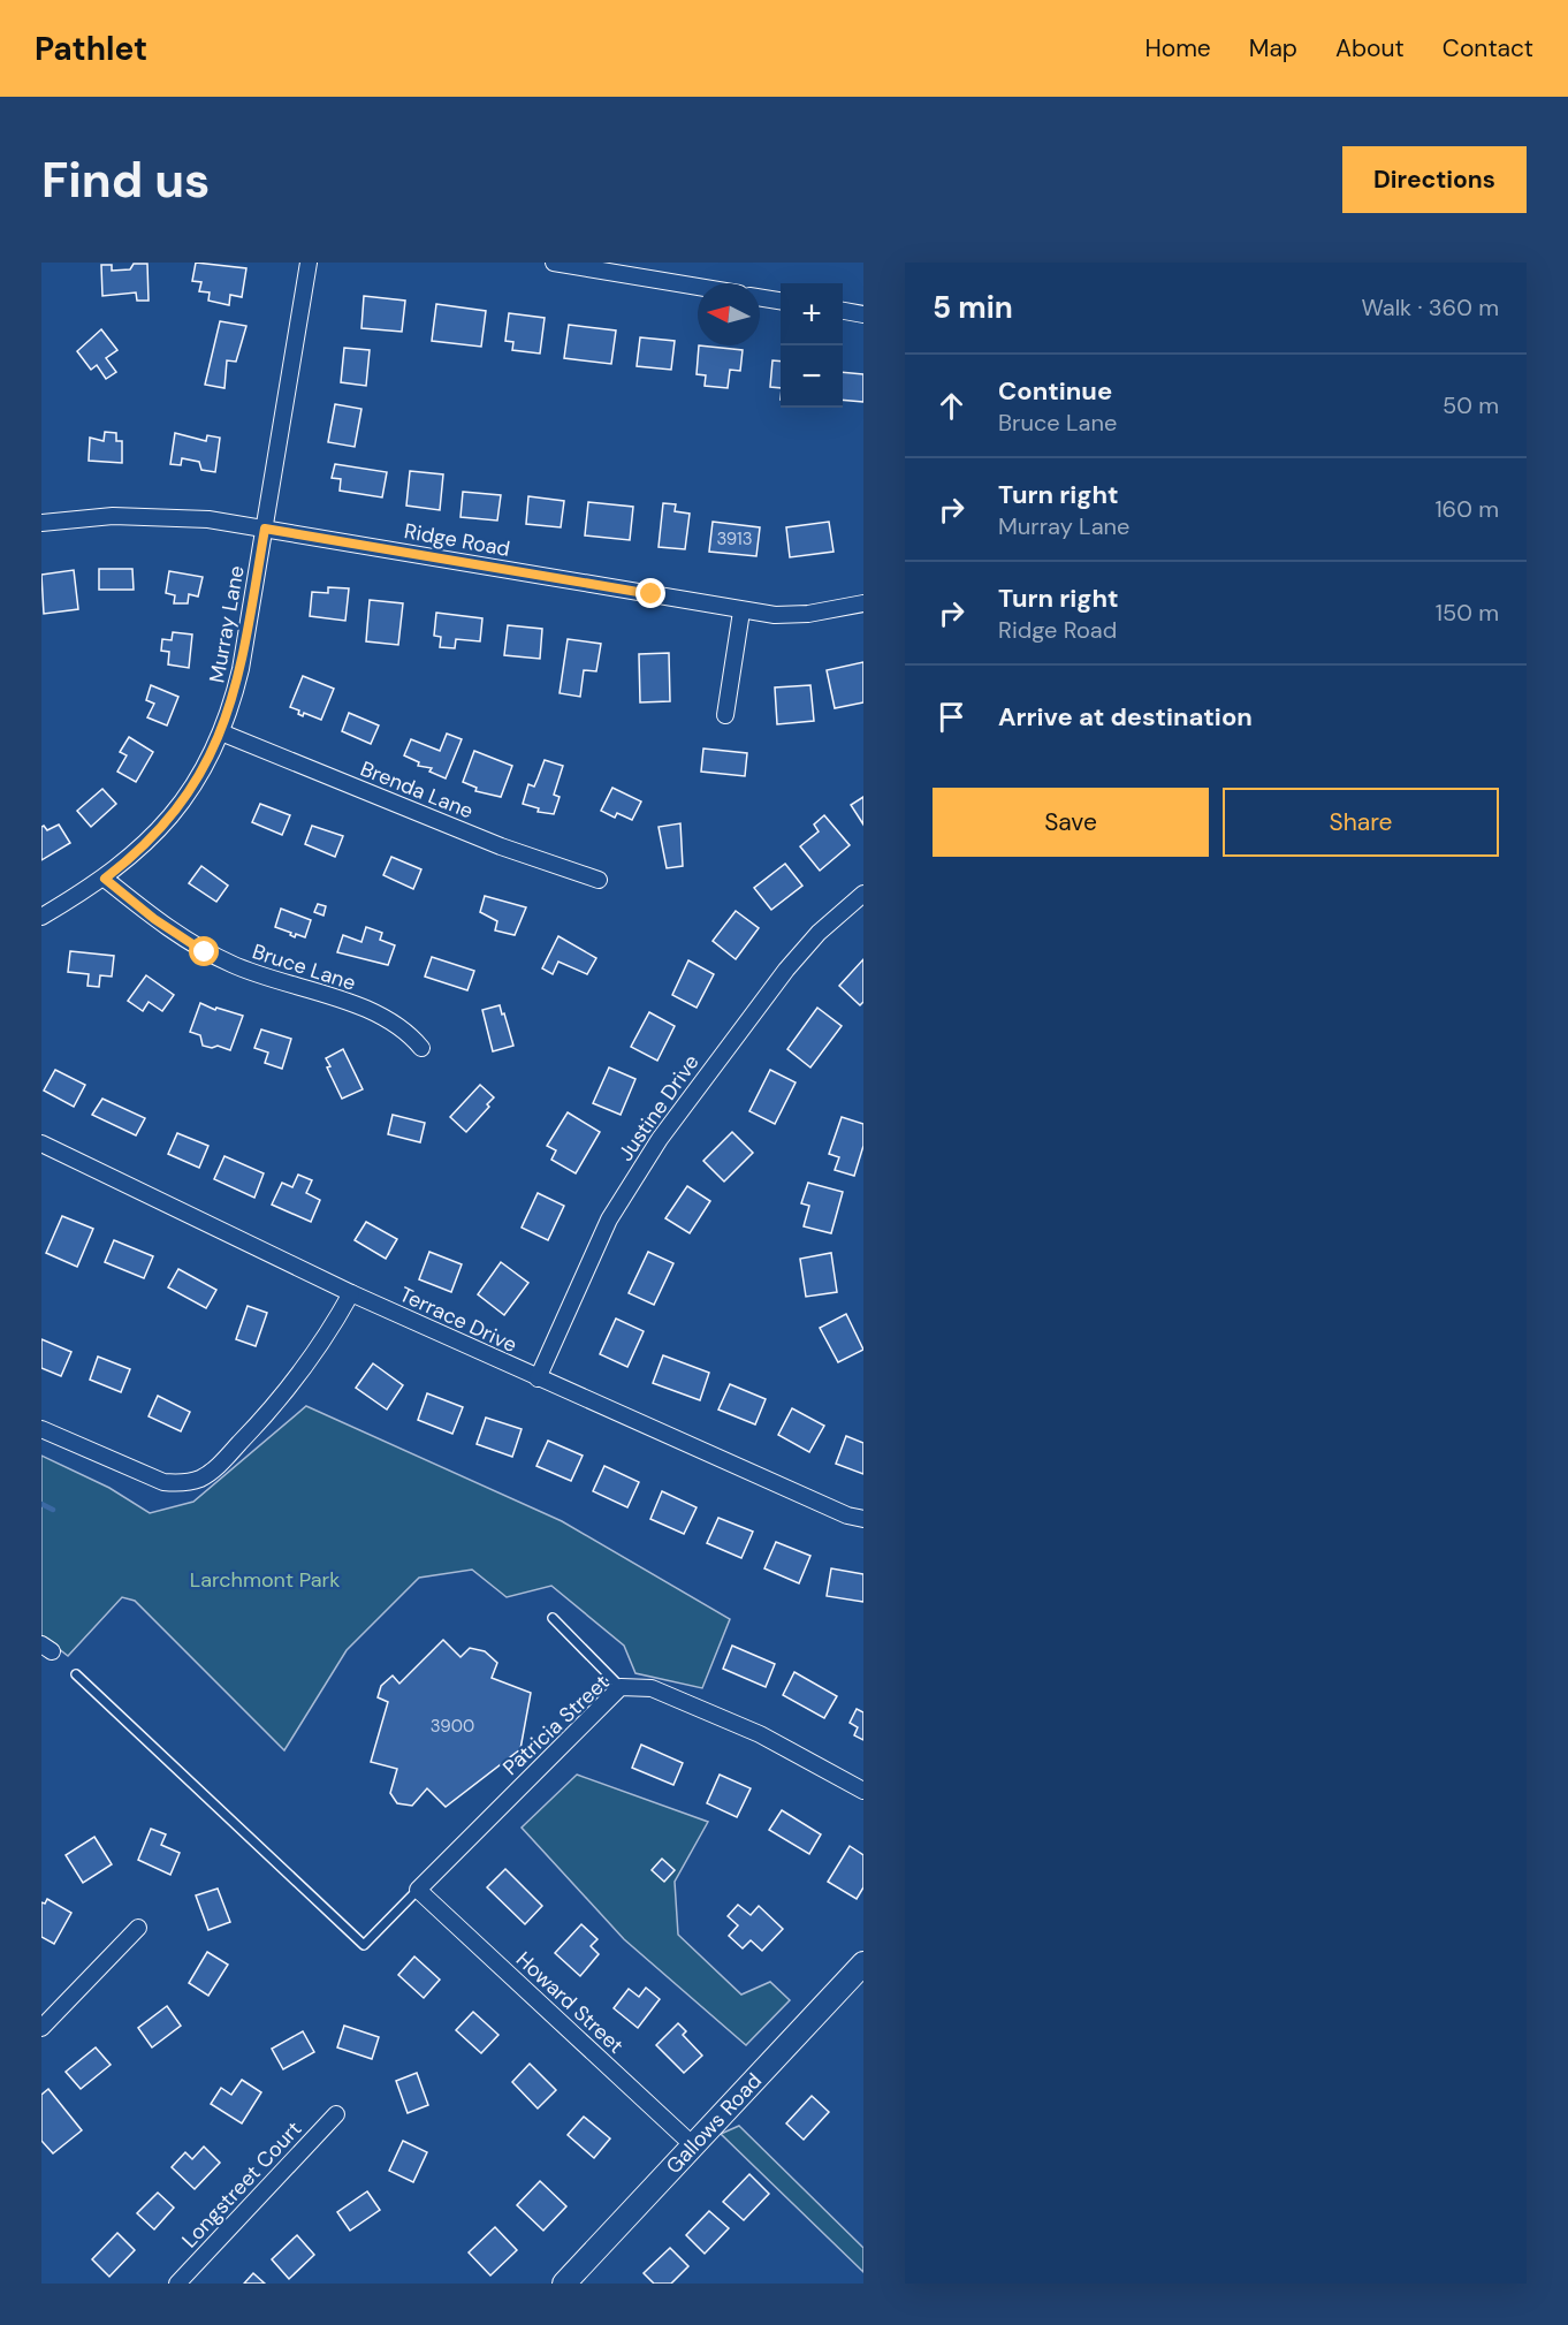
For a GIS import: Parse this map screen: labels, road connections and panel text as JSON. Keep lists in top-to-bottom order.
{
  "streets": {
    "main road": ["Gallows Road"],
    "street": [
      "Ridge Road",
      "Murray Lane",
      "Brenda Lane",
      "Bruce Lane",
      "Justine Drive",
      "Terrace Drive",
      "Patricia Street",
      "Howard Street",
      "Longstreet Court"
    ]
  },
  "crossings": [
    ["Ridge Road", "Murray Lane"],
    ["Murray Lane", "Brenda Lane"],
    ["Murray Lane", "Bruce Lane"],
    ["Justine Drive", "Terrace Drive"],
    ["Patricia Street", "Howard Street"],
    ["Howard Street", "Gallows Road"]
  ],
  "parks": ["Larchmont Park"],
  "house_numbers": ["3913", "3900"],
  "north": "left",
  "page": {
    "header": "Pathlet",
    "nav": [
      "Home",
      "Map",
      "About",
      "Contact"
    ],
    "buttons": [
      "Directions",
      ["Save", "Share"]
    ],
    "title": "Find us",
    "heading": ["5 min", "Walk · 360 m"],
    "map_buttons": ["+", "−"],
    "list": [
      ["Continue", "Bruce Lane", "50 m"],
      ["Turn right", "Murray Lane", "160 m"],
      ["Turn right", "Ridge Road", "150 m"],
      "Arrive at destination"
    ]
  }
}
